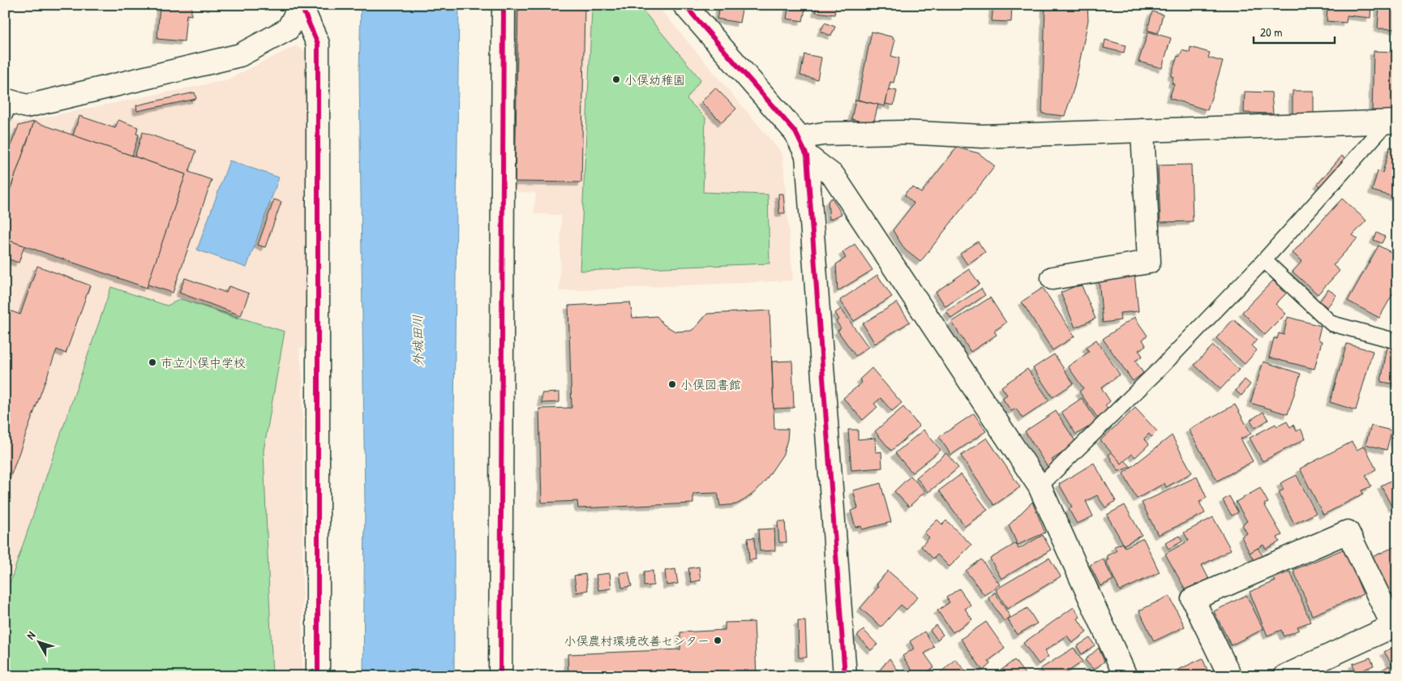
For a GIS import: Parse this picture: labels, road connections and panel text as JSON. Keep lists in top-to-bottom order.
{
  "water": ["外城田川"],
  "places": [
    "小俣幼稚園",
    "市立小俣中学校",
    "小俣図書館",
    "小俣農村環境改善センター"
  ],
  "scale_bar": "20 m",
  "north": "top left"
}
